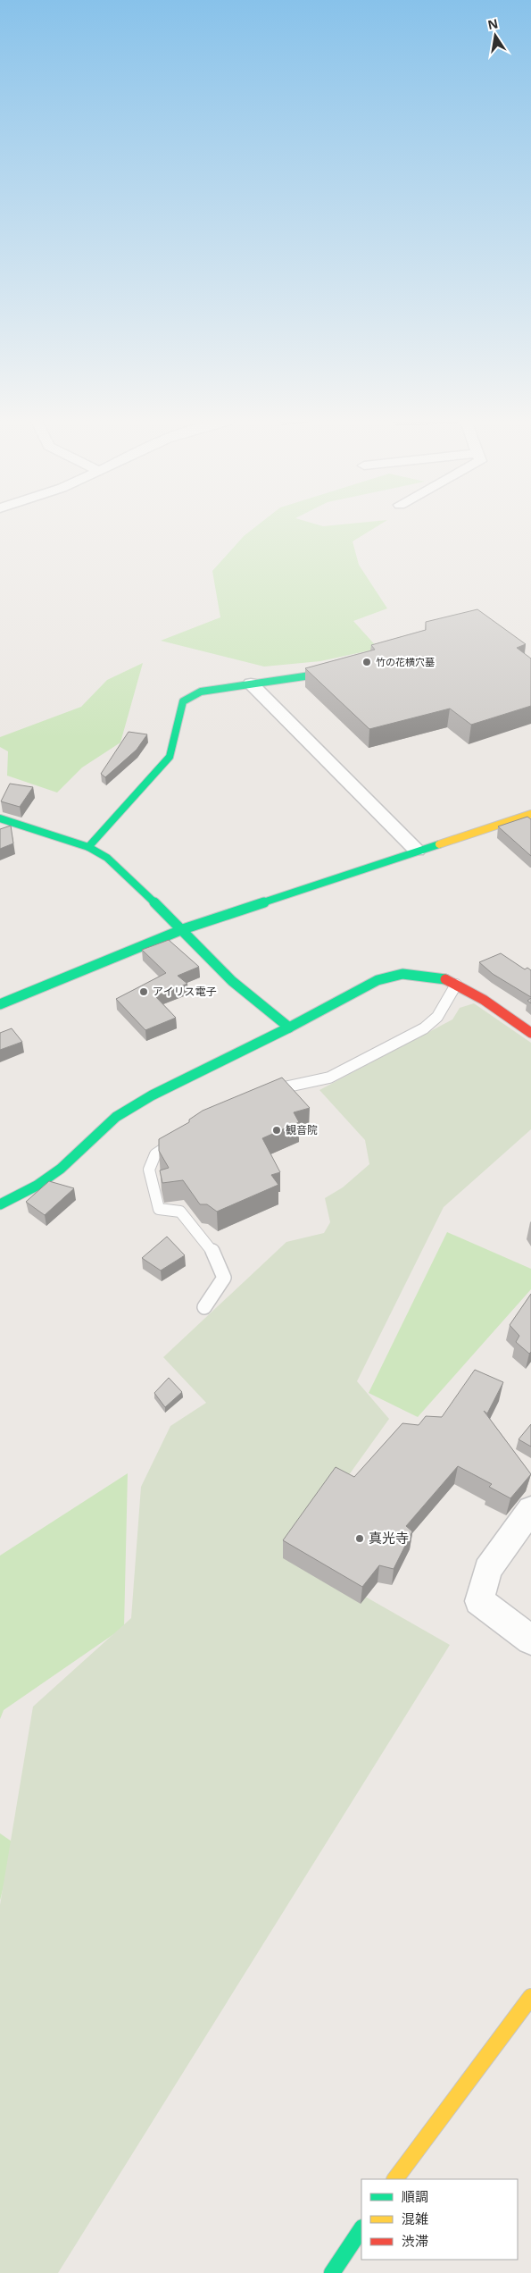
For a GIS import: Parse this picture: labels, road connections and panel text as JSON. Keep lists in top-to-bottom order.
{
  "places": [
    "竹の花横穴墓",
    "アイリス電子",
    "観音院",
    "真光寺"
  ],
  "legend": ["順調", "混雑", "渋滞"],
  "north": "top"
}
